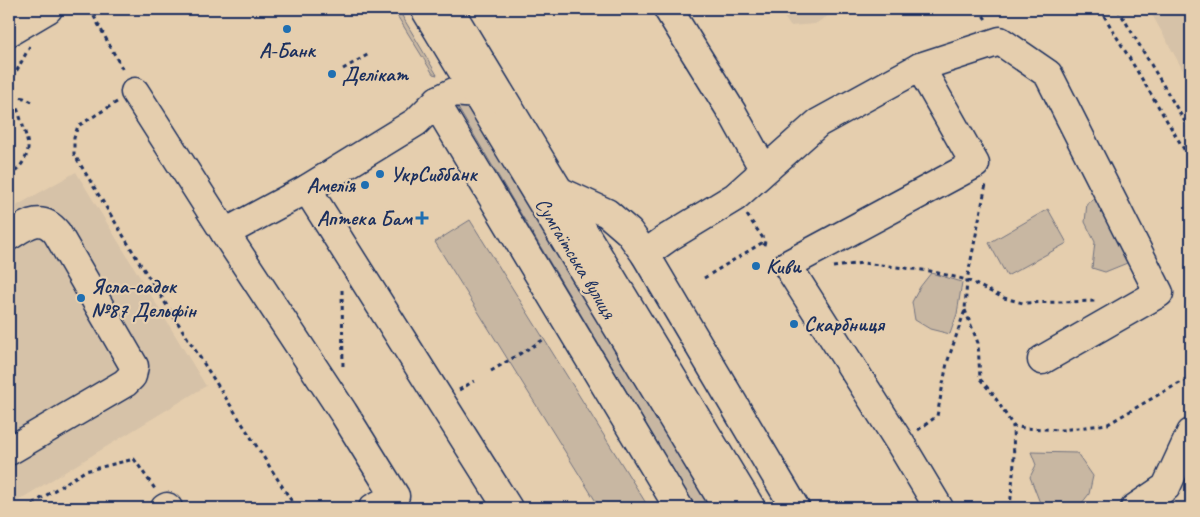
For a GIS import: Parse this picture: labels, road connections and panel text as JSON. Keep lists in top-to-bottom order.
{
  "streets": {
    "main road": ["Сумгаїтська вулиця"]
  },
  "places": {
    "other": [
      "А-Банк",
      "Делікат",
      "УкрСиббанк",
      "Амелія",
      "Киви",
      "Ясла-садок №87 Дельфін",
      "Скарбниця"
    ],
    "health": ["Аптека Бам"]
  }
}
